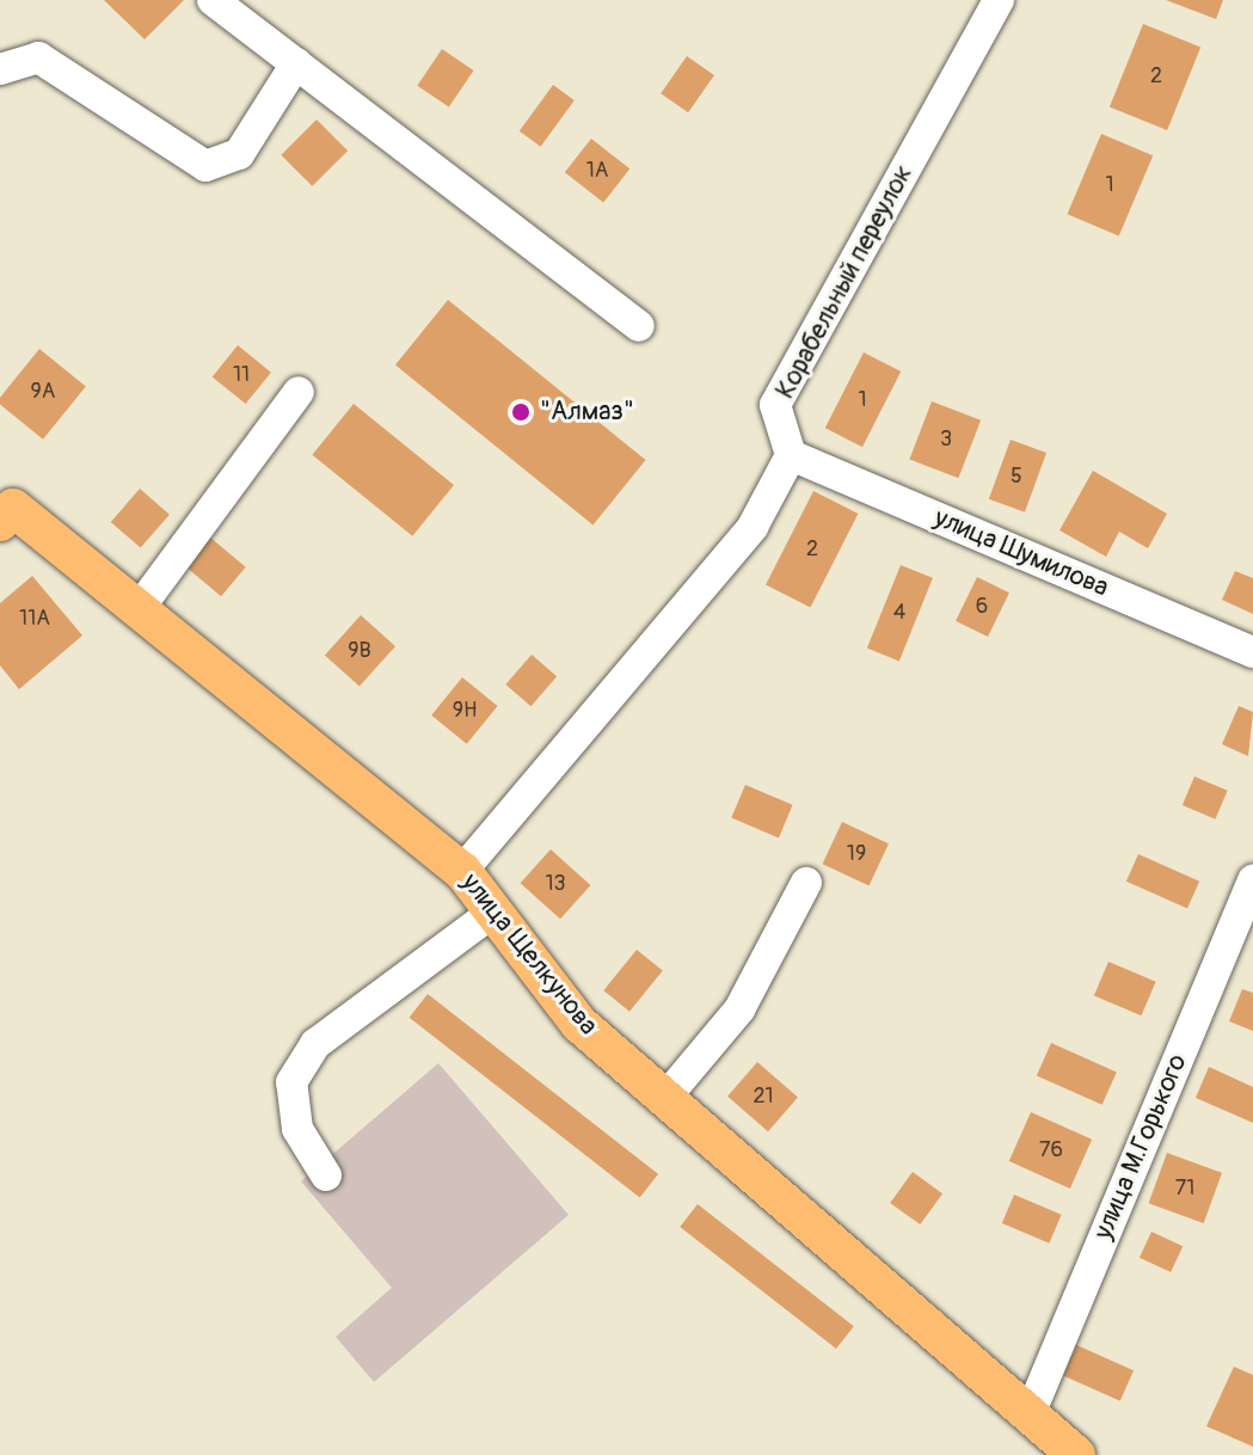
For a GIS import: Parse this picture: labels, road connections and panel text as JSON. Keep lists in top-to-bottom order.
{
  "streets": {
    "main road": ["улица Щелкунова"],
    "street": ["Корабельный переулок", "улица Шумилова", "улица М.Горького"]
  },
  "crossings": [
    ["Корабельный переулок", "улица Шумилова"],
    ["улица Щелкунова", "улица М.Горького"]
  ],
  "places": ["\"Алмаз\""],
  "house_numbers": [
    "2",
    "1А",
    "1",
    "11",
    "9А",
    "1",
    "3",
    "5",
    "2",
    "6",
    "4",
    "11А",
    "9В",
    "9Н",
    "19",
    "13",
    "21",
    "76",
    "71"
  ]
}
